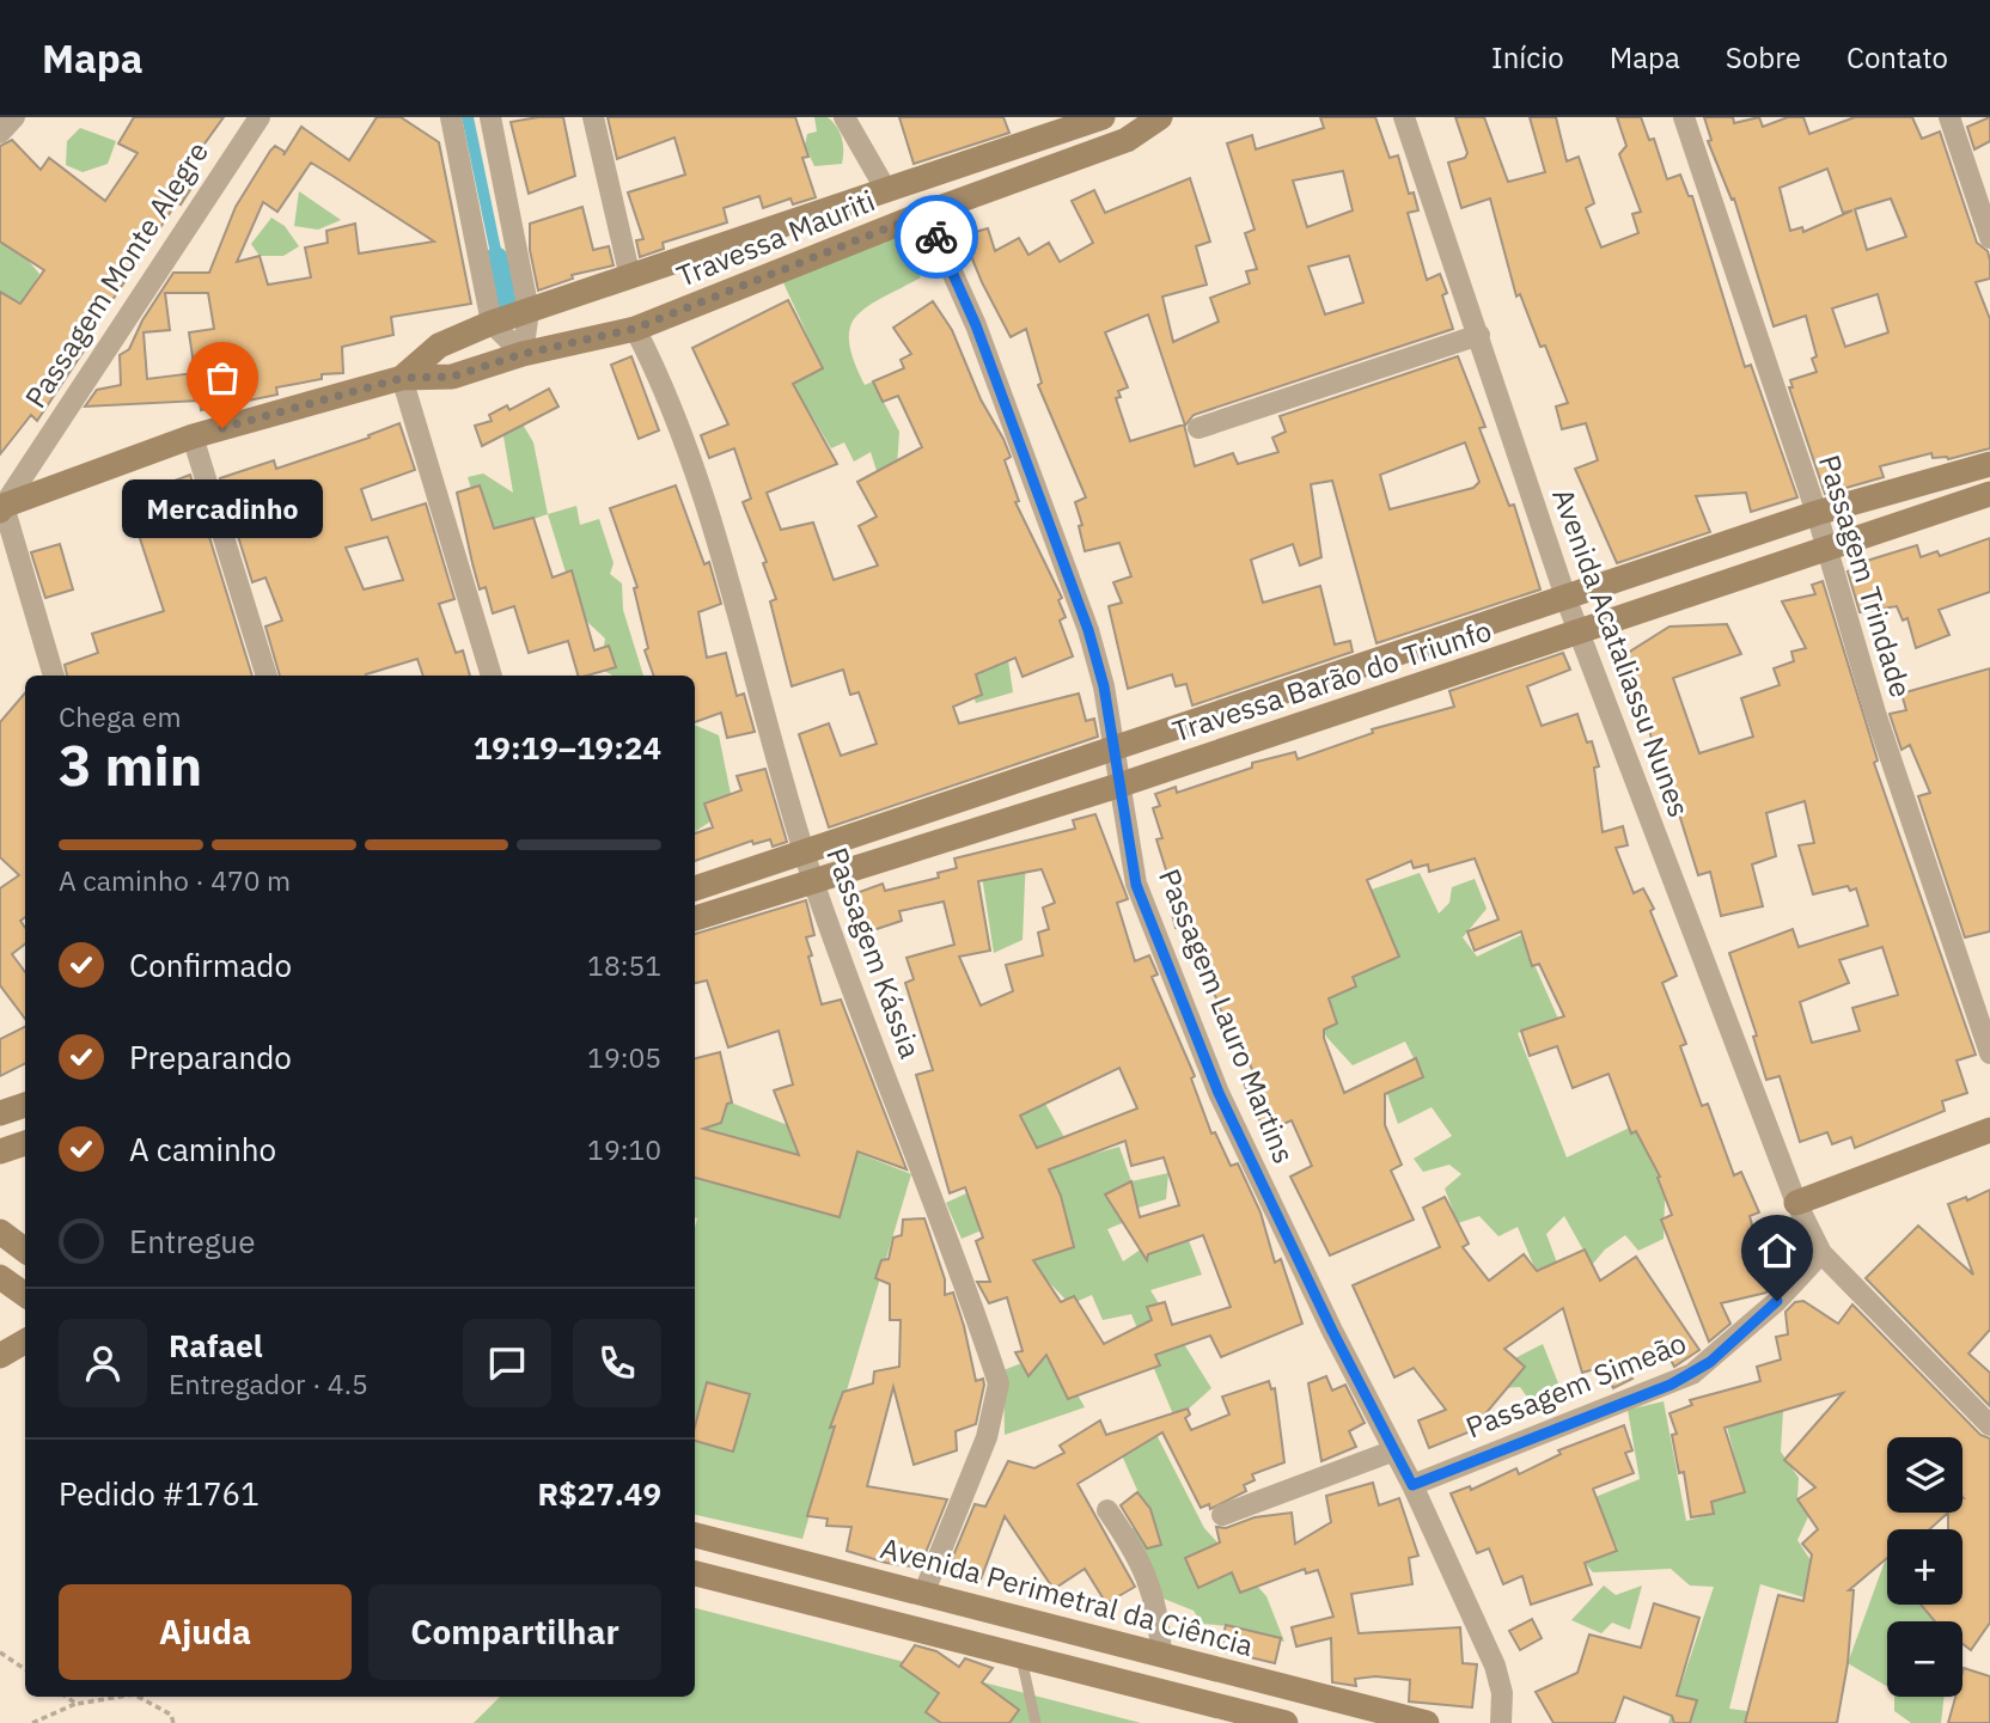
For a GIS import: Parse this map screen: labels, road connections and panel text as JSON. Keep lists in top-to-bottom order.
{
  "streets": {
    "main road": ["Travessa Mauriti", "Travessa Barão do Triunfo", "Avenida Perimetral da Ciência"],
    "street": [
      "Passagem Monte Alegre",
      "Passagem Trindade",
      "Avenida Acataliassu Nunes",
      "Passagem Kássia",
      "Passagem Lauro Martins",
      "Passagem Simeão"
    ]
  },
  "crossings": [
    ["Travessa Mauriti", "Passagem Monte Alegre"],
    ["Travessa Mauriti", "Passagem Kássia"],
    ["Travessa Mauriti", "Passagem Lauro Martins"],
    ["Passagem Trindade", "Travessa Barão do Triunfo"],
    ["Avenida Acataliassu Nunes", "Travessa Barão do Triunfo"],
    ["Travessa Barão do Triunfo", "Passagem Kássia"],
    ["Travessa Barão do Triunfo", "Passagem Lauro Martins"],
    ["Passagem Kássia", "Avenida Perimetral da Ciência"],
    ["Passagem Lauro Martins", "Passagem Simeão"]
  ],
  "places": ["Mercadinho"],
  "page": {
    "header": "Mapa",
    "nav": [
      "Início",
      "Mapa",
      "Sobre",
      "Contato"
    ],
    "bubble": "Mercadinho",
    "heading": ["3 min", "Chega em", "19:19–19:24"],
    "panel": [
      "Rafael",
      "Entregador · 4.5",
      "Pedido #1761",
      "R$27.49"
    ],
    "bar": "A caminho · 470 m",
    "list": [
      ["Confirmado", "18:51"],
      ["Preparando", "19:05"],
      ["A caminho", "19:10"],
      "Entregue"
    ],
    "map_buttons": ["+", "−"],
    "buttons": ["Ajuda", "Compartilhar"]
  }
}
